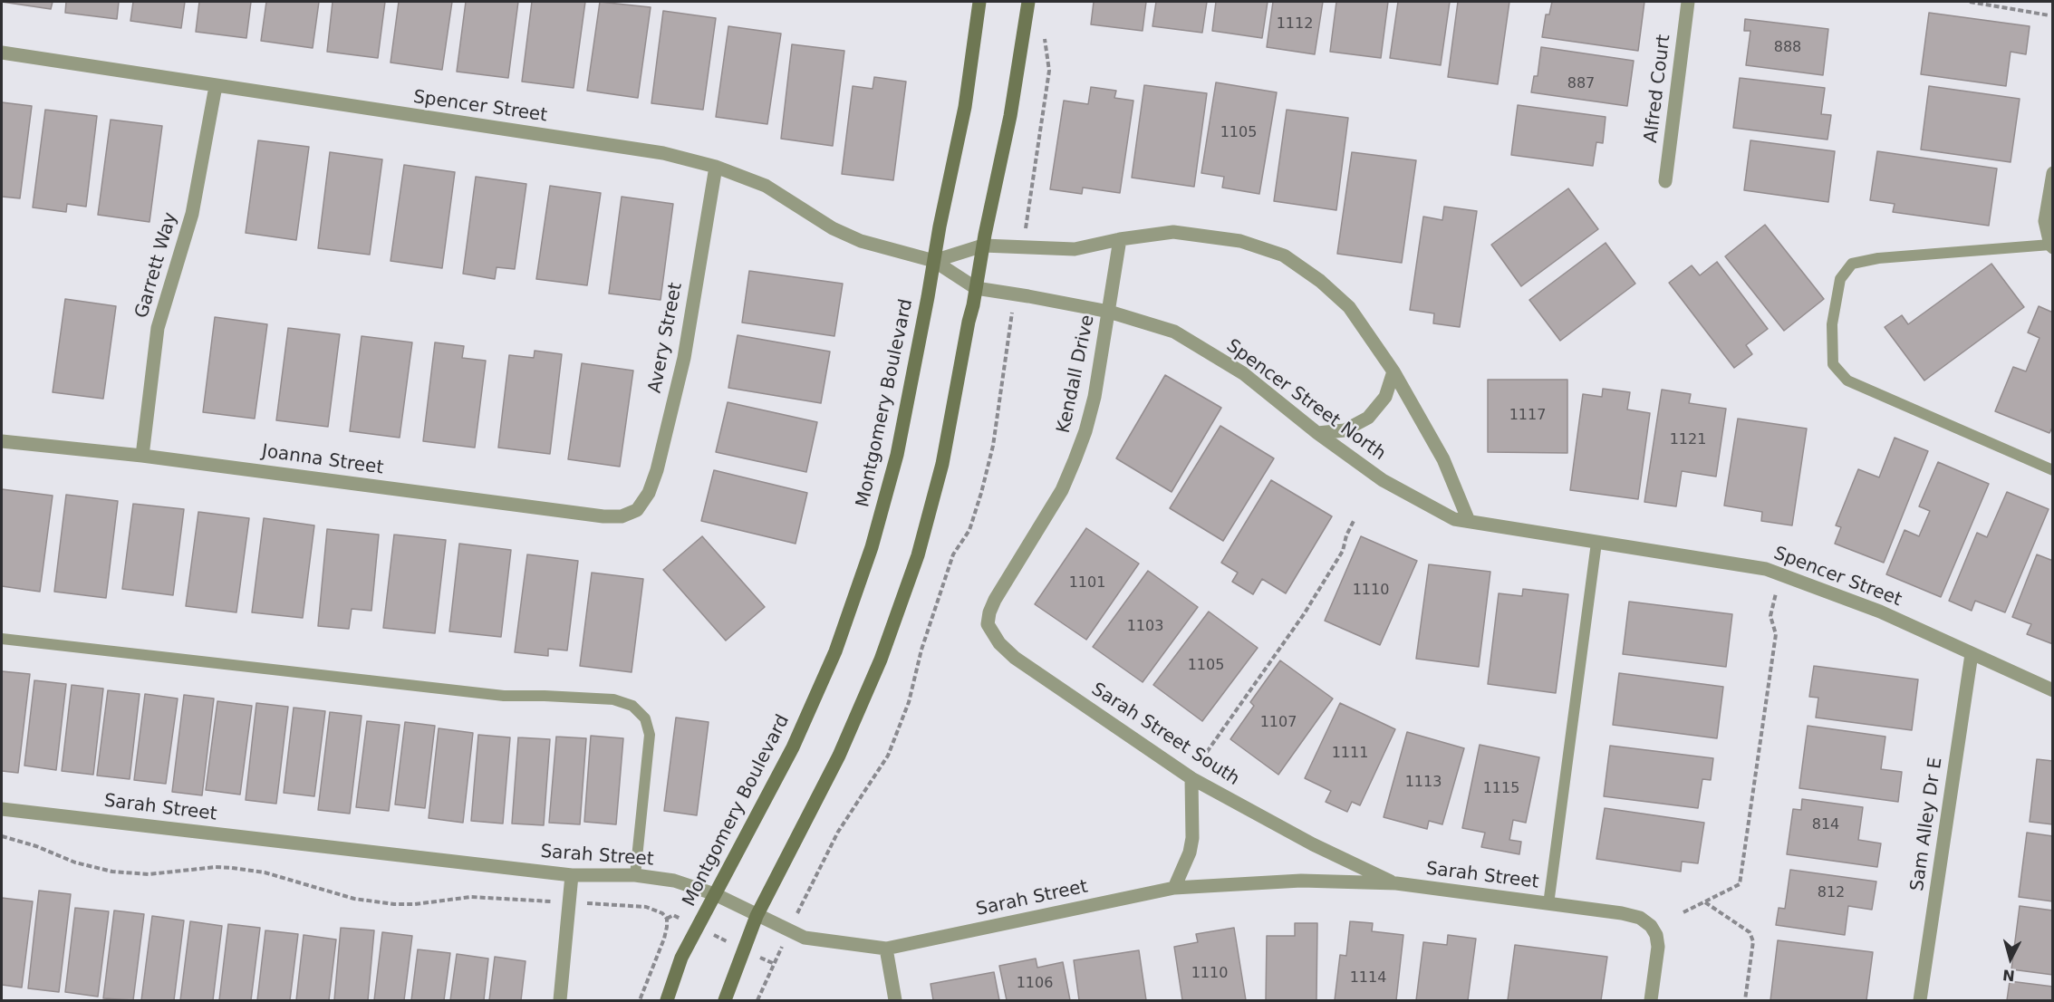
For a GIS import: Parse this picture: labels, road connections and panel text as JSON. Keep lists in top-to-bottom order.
{
  "streets": {
    "street": [
      "Alfred Court",
      "Spencer Street",
      "Garrett Way",
      "Avery Street",
      "Kendall Drive",
      "Spencer Street North",
      "Montgomery Boulevard",
      "Joanna Street",
      "Sarah Street South",
      "Sarah Street",
      "Sam Alley Dr E"
    ]
  },
  "crossings": [
    ["Spencer Street", "Garrett Way"],
    ["Spencer Street", "Avery Street"],
    ["Spencer Street", "Spencer Street North"],
    ["Spencer Street", "Montgomery Boulevard"],
    ["Spencer Street", "Sam Alley Dr E"],
    ["Garrett Way", "Joanna Street"],
    ["Avery Street", "Joanna Street"],
    ["Kendall Drive", "Spencer Street North"],
    ["Kendall Drive", "Sarah Street South"],
    ["Spencer Street North", "Montgomery Boulevard"],
    ["Montgomery Boulevard", "Sarah Street"],
    ["Sarah Street South", "Sarah Street"]
  ],
  "house_numbers": [
    "1112",
    "888",
    "887",
    "1105",
    "1117",
    "1121",
    "1101",
    "1110",
    "1103",
    "1105",
    "1107",
    "1111",
    "1113",
    "1115",
    "814",
    "812",
    "1110",
    "1114",
    "1106"
  ],
  "north": "bottom"
}
